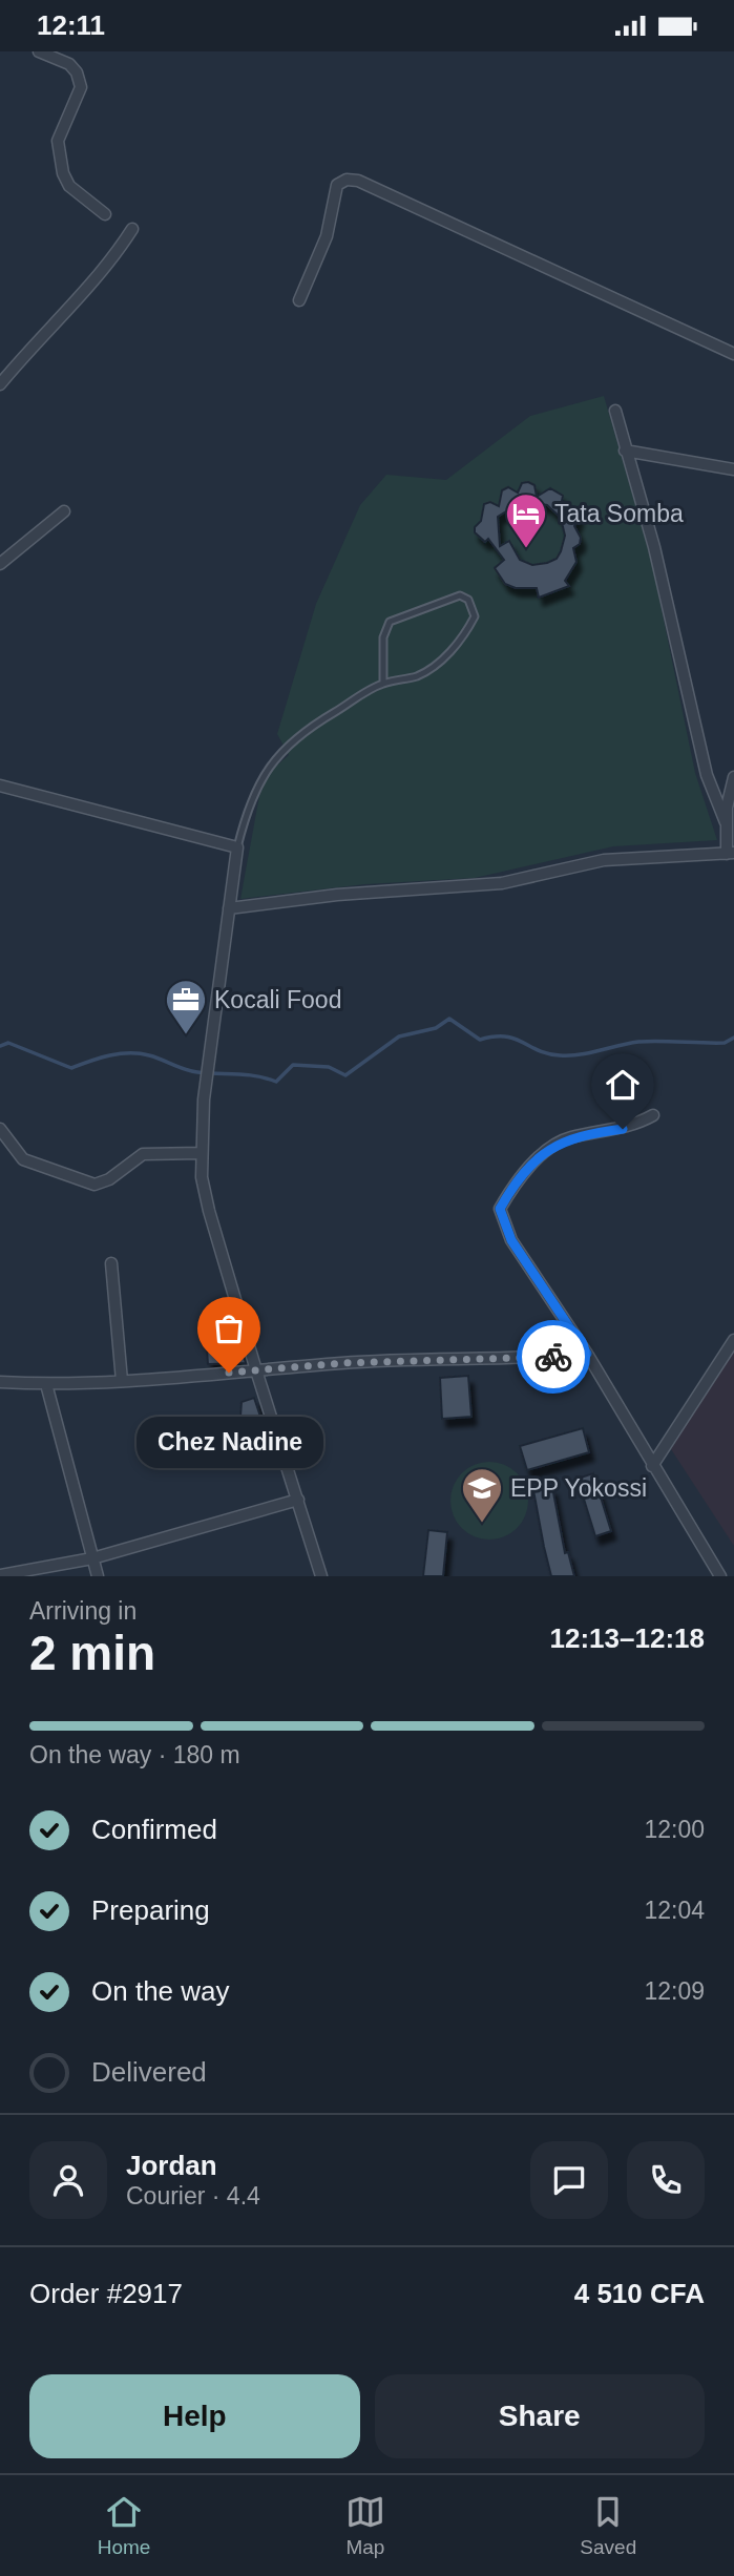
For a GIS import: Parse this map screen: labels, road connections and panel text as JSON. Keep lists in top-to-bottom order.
{
  "places": {
    "hotel": ["Tata Somba"],
    "office": ["Kocali Food"],
    "other": ["Chez Nadine"],
    "school or university": ["EPP Yokossi"]
  },
  "page": {
    "status": "12:11",
    "bubble": "Chez Nadine",
    "heading": ["2 min", "Arriving in", "12:13–12:18"],
    "panel": [
      "Jordan",
      "Courier · 4.4",
      "Order #2917",
      "4 510 CFA"
    ],
    "bar": "On the way · 180 m",
    "list": [
      ["Confirmed", "12:00"],
      ["Preparing", "12:04"],
      ["On the way", "12:09"],
      "Delivered"
    ],
    "buttons": ["Help", "Share"],
    "tabs": ["Home", "Map", "Saved"]
  }
}
